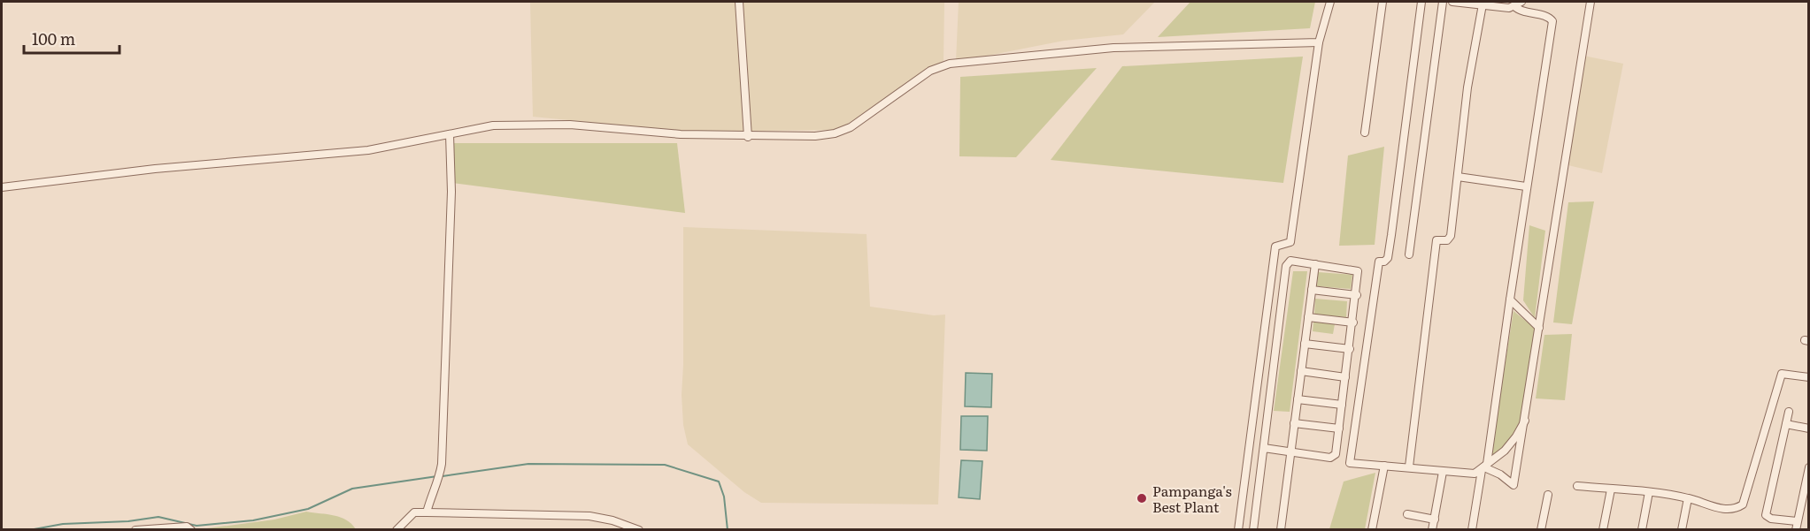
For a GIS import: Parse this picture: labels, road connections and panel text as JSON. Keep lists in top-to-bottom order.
{
  "places": ["Pampanga's Best Plant"],
  "scale_bar": "100 m"
}
